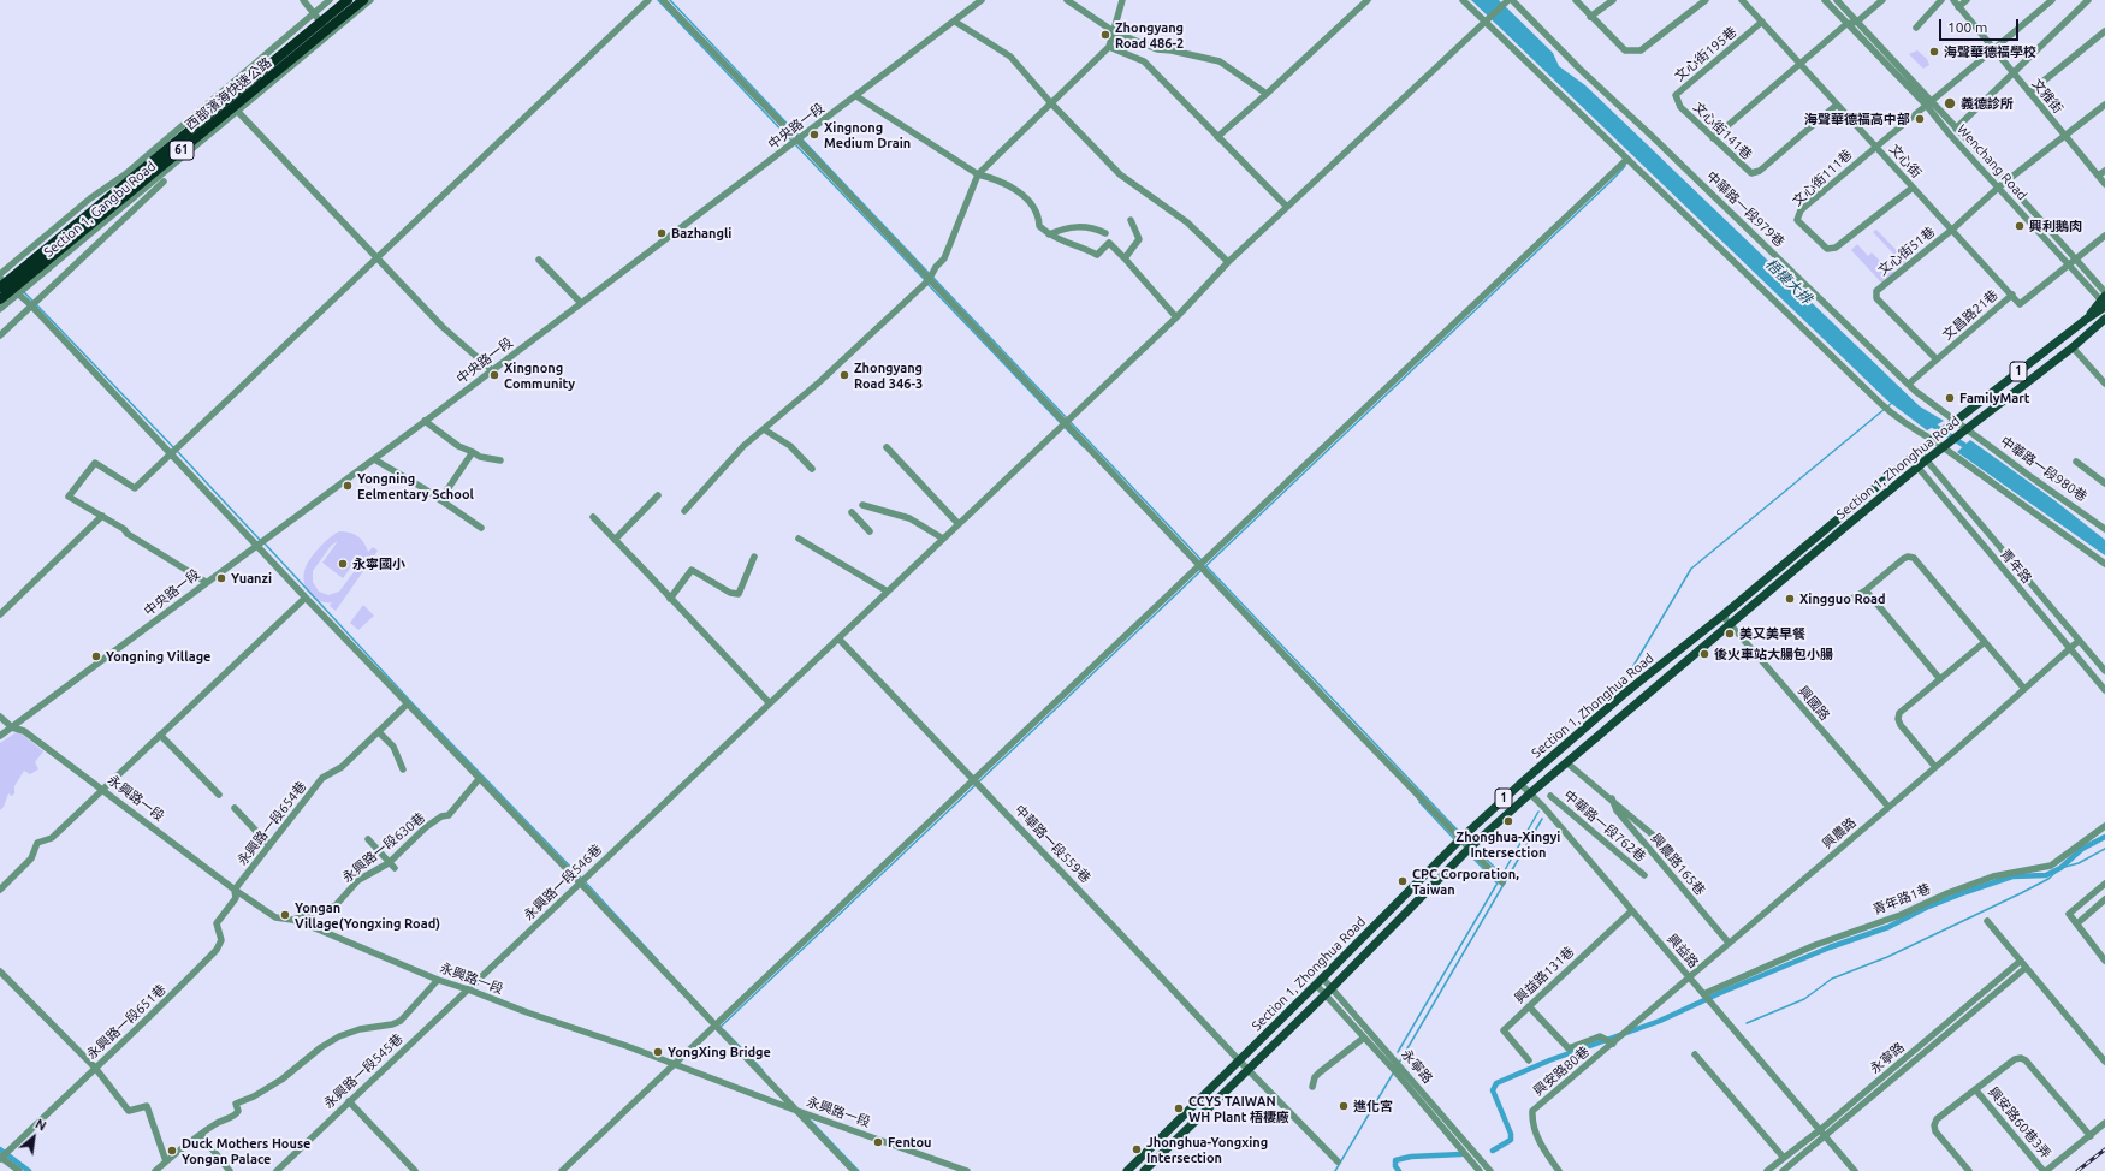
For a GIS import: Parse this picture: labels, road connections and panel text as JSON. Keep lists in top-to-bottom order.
{
  "streets": {
    "highway": ["西部濱海快速公路", "61"],
    "main road": ["1", "Section 1, Zhonghua Road"],
    "street": [
      "文心街195巷",
      "文雅街",
      "中央路一段",
      "文心街141巷",
      "文心街",
      "Wenchang Road",
      "文心街111巷",
      "Section 1, Gangbu Road",
      "中華路一段979巷",
      "文心街51巷",
      "文昌路21巷",
      "中華路一段980巷",
      "青年路",
      "興國路",
      "永興路一段",
      "永興路一段654巷",
      "中華路一段762巷",
      "興農路",
      "中華路一段559巷",
      "永興路一段630巷",
      "興農路165巷",
      "永興路一段546巷",
      "青年路1巷",
      "興益路",
      "興益路131巷",
      "永興路一段651巷",
      "永寧路",
      "永興路一段545巷",
      "興安路80巷",
      "興安路60巷3弄"
    ]
  },
  "crossings": [
    ["文心街195巷", "文心街141巷"],
    ["文心街195巷", "文心街"],
    ["西部濱海快速公路", "Section 1, Gangbu Road"],
    ["文雅街", "文心街51巷"],
    ["中央路一段", "永興路一段"],
    ["文心街141巷", "文心街"],
    ["文心街", "文心街111巷"],
    ["文心街", "文心街51巷"],
    ["文心街", "文昌路21巷"],
    ["Wenchang Road", "文心街51巷"],
    ["Wenchang Road", "文昌路21巷"],
    ["Wenchang Road", "Section 1, Zhonghua Road"],
    ["中華路一段979巷", "文昌路21巷"],
    ["中華路一段979巷", "Section 1, Zhonghua Road"],
    ["中華路一段979巷", "中華路一段980巷"],
    ["中華路一段979巷", "永興路一段546巷"],
    ["文心街51巷", "文昌路21巷"],
    ["1", "Section 1, Zhonghua Road"],
    ["Section 1, Zhonghua Road", "中華路一段980巷"],
    ["Section 1, Zhonghua Road", "青年路"],
    ["Section 1, Zhonghua Road", "興國路"],
    ["Section 1, Zhonghua Road", "中華路一段559巷"],
    ["Section 1, Zhonghua Road", "興益路"],
    ["Section 1, Zhonghua Road", "永寧路"],
    ["青年路", "興農路"],
    ["興國路", "興農路"],
    ["永興路一段", "永興路一段654巷"],
    ["永興路一段", "永興路一段630巷"],
    ["永興路一段", "永興路一段546巷"],
    ["永興路一段", "永興路一段651巷"],
    ["永興路一段", "永興路一段545巷"],
    ["永興路一段654巷", "永興路一段651巷"],
    ["興農路", "興農路165巷"],
    ["興農路", "興益路"],
    ["興農路", "興安路80巷"],
    ["中華路一段559巷", "永興路一段546巷"],
    ["永興路一段546巷", "永興路一段545巷"],
    ["青年路1巷", "興益路"],
    ["興益路", "興益路131巷"],
    ["興益路", "永寧路"]
  ],
  "water": ["梧棲大排"],
  "places": [
    "Zhongyang Road 486-2",
    "海聲華德福學校",
    "義德診所",
    "海聲華德福高中部",
    "Xingnong Medium Drain",
    "興利鵝肉",
    "Bazhangli",
    "Xingnong Community",
    "Zhongyang Road 346-3",
    "FamilyMart",
    "Yongning Eelmentary School",
    "永寧國小",
    "Yuanzi",
    "Xingguo Road",
    "美又美早餐",
    "後火車站大腸包小腸",
    "Yongning Village",
    "Zhonghua-Xingyi Intersection",
    "CPC Corporation, Taiwan",
    "Yongan Village(Yongxing Road)",
    "YongXing Bridge",
    "進化宮",
    "CCYS TAIWAN WH Plant 梧棲廠",
    "Fentou",
    "Jhonghua-Yongxing Intersection",
    "Duck Mothers House Yongan Palace"
  ],
  "scale_bar": "100 m",
  "north": "top right"
}
